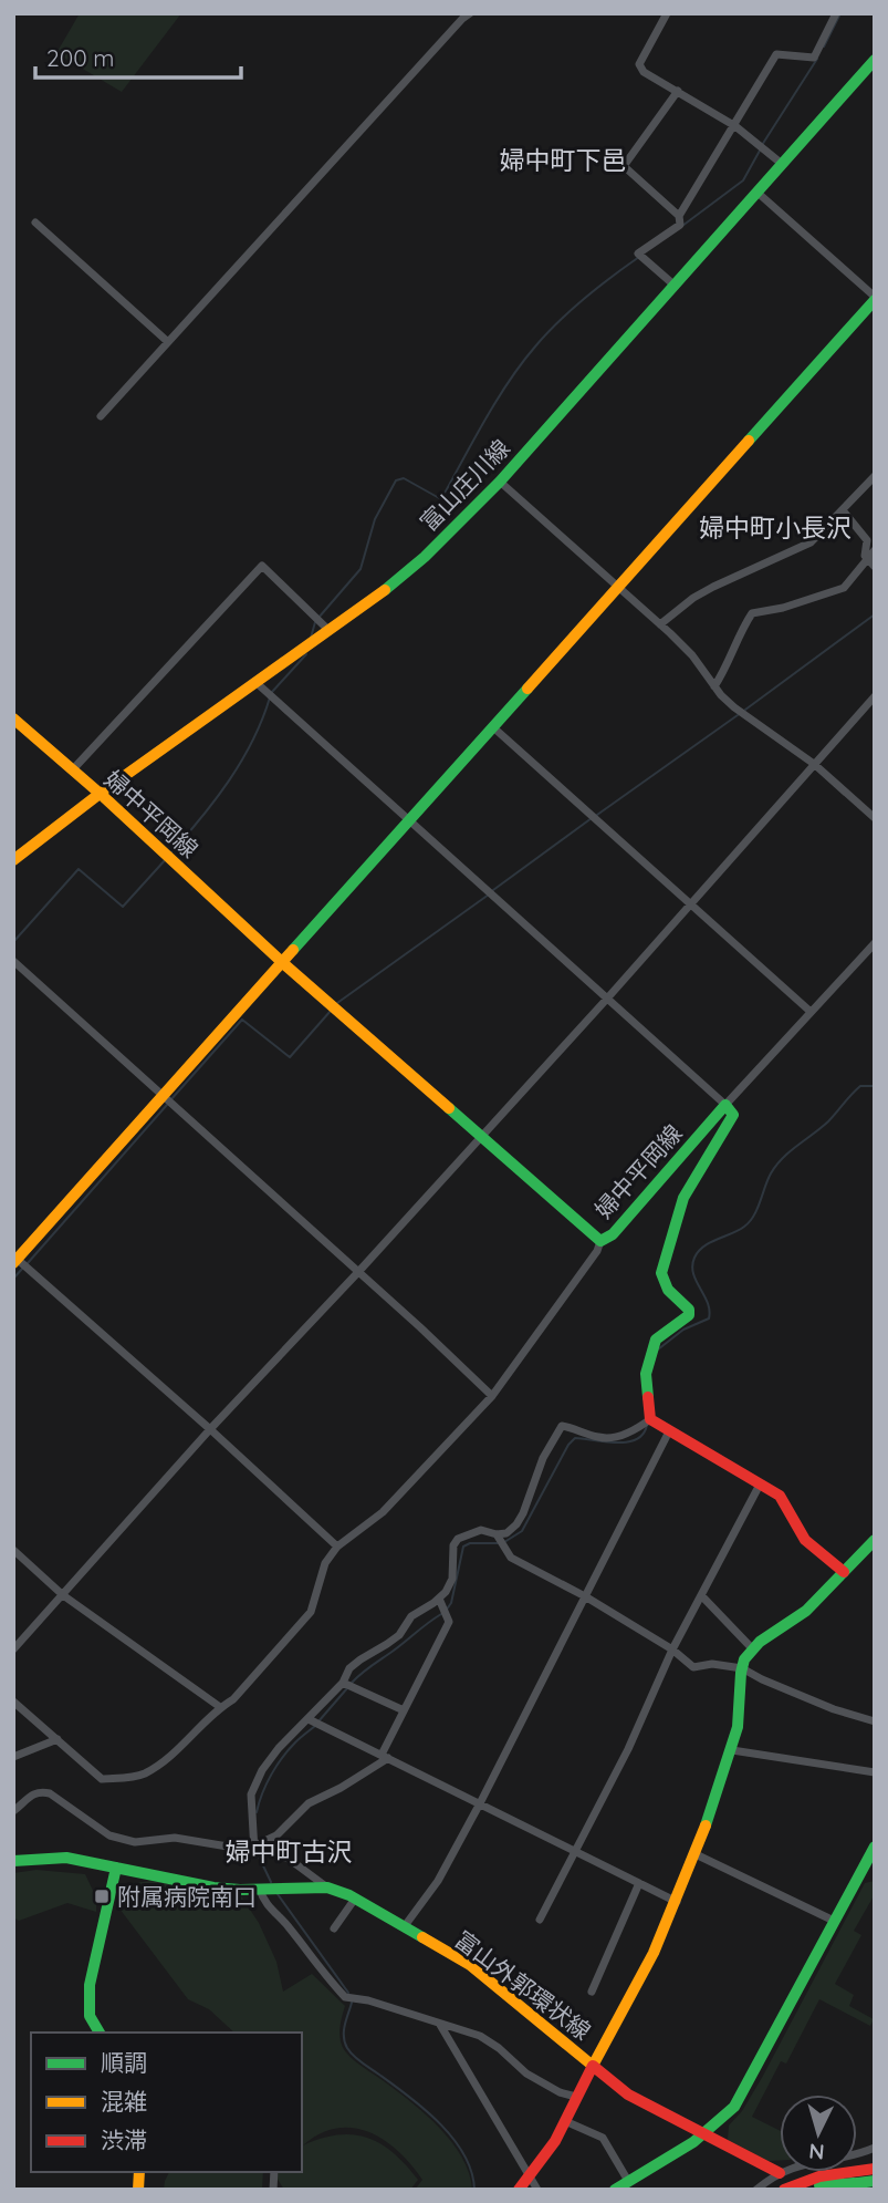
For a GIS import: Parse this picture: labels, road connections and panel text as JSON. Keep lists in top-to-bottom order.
{
  "streets": {
    "main road": ["富山庄川線", "婦中平岡線", "富山外郭環状線"]
  },
  "crossings": [
    ["富山庄川線", "婦中平岡線"]
  ],
  "districts": ["婦中町下邑", "婦中町小長沢", "婦中町古沢"],
  "places": {
    "transit": ["附属病院南口"]
  },
  "legend": ["順調", "混雑", "渋滞"],
  "scale_bar": "200 m",
  "north": "bottom"
}
